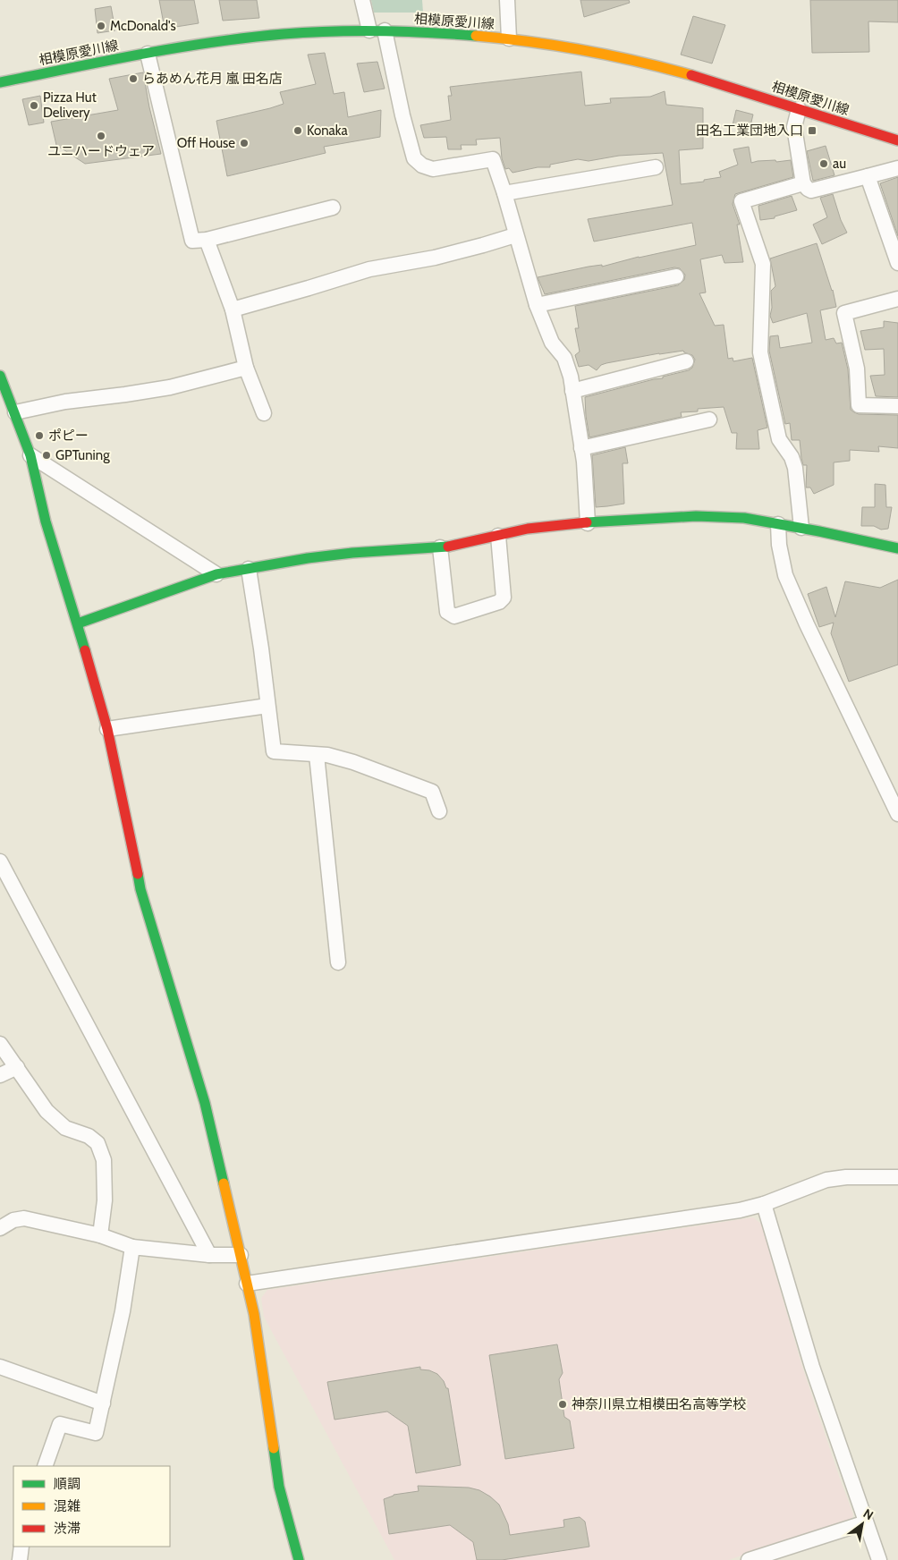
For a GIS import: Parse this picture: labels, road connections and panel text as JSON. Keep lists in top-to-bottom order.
{
  "streets": {
    "street": ["相模原愛川線"]
  },
  "places": {
    "other": [
      "McDonald's",
      "らあめん花月 嵐 田名店",
      "Pizza Hut Delivery",
      "Konaka",
      "ユニハードウェア",
      "Off House",
      "au",
      "ポピー",
      "GPTuning",
      "神奈川県立相模田名高等学校"
    ],
    "transit": ["田名工業団地入口"]
  },
  "legend": ["順調", "混雑", "渋滞"],
  "north": "top right"
}
